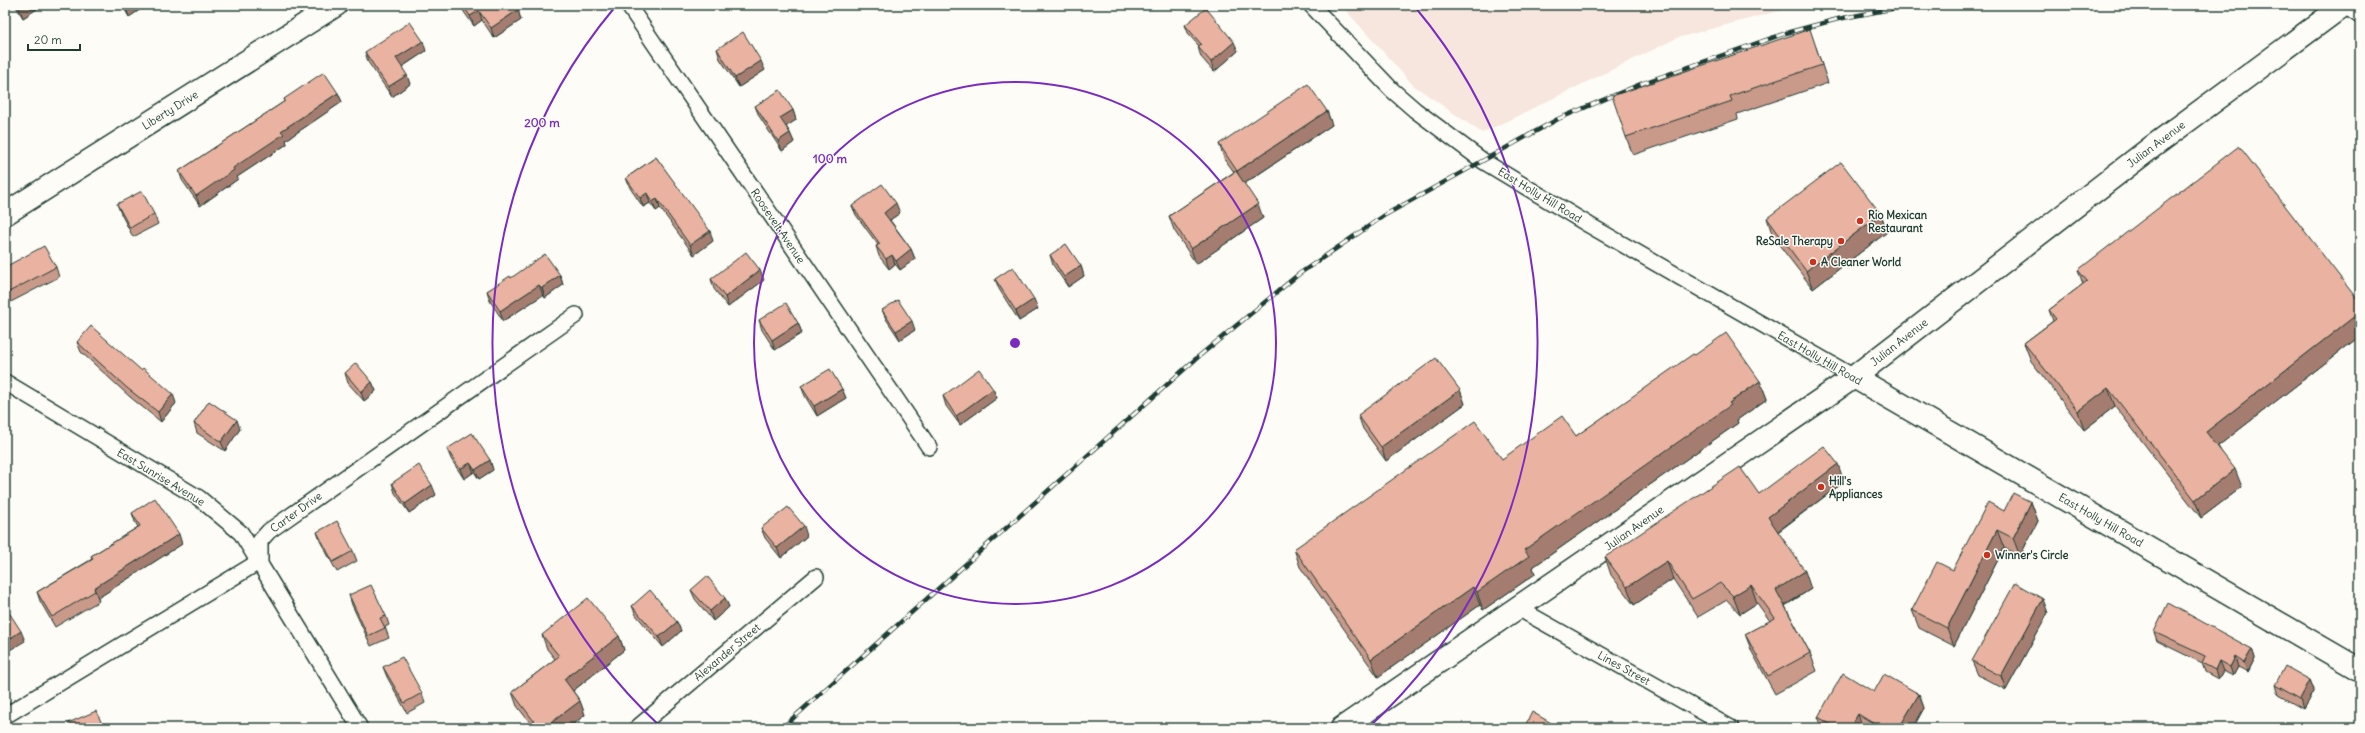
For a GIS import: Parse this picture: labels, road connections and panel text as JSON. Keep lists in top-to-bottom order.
{
  "streets": {
    "street": [
      "Liberty Drive",
      "Julian Avenue",
      "East Holly Hill Road",
      "Roosevelt Avenue",
      "East Sunrise Avenue",
      "Carter Drive",
      "Alexander Street",
      "Lines Street"
    ]
  },
  "crossings": [
    ["Julian Avenue", "East Holly Hill Road"],
    ["Julian Avenue", "Lines Street"],
    ["East Sunrise Avenue", "Carter Drive"]
  ],
  "places": [
    "Rio Mexican Restaurant",
    "ReSale Therapy",
    "A Cleaner World",
    "Hill's Appliances",
    "Winner's Circle"
  ],
  "scale_bar": "20 m",
  "rings": ["200 m", "100 m"]
}
